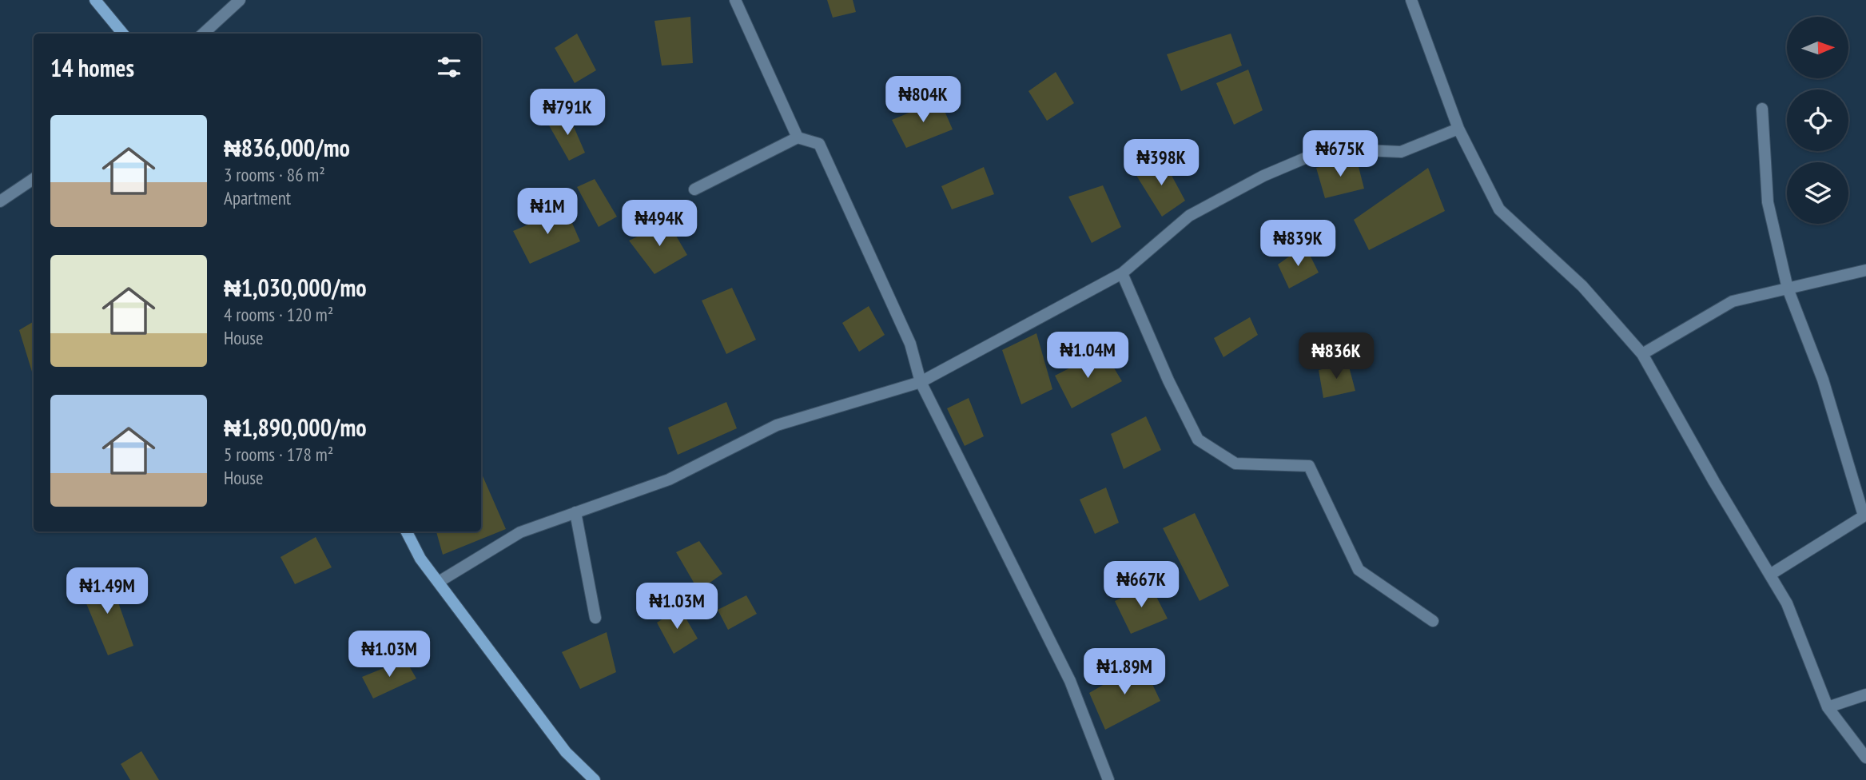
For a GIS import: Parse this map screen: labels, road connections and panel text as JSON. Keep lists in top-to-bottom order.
{
  "north": "right",
  "page": {
    "heading": "14 homes",
    "price": [
      "₦804K",
      "₦791K",
      "₦675K",
      "₦398K",
      "₦1M",
      "₦494K",
      "₦839K",
      "₦1.04M",
      "₦836K",
      "₦667K",
      "₦1.49M",
      "₦1.03M",
      "₦1.03M",
      "₦1.89M"
    ],
    "list": [
      {
        "name": "₦836,000/mo",
        "note": "3 rooms · 86 m² · Apartment"
      },
      {
        "name": "₦1,030,000/mo",
        "note": "4 rooms · 120 m² · House"
      },
      {
        "name": "₦1,890,000/mo",
        "note": "5 rooms · 178 m² · House"
      }
    ]
  }
}
